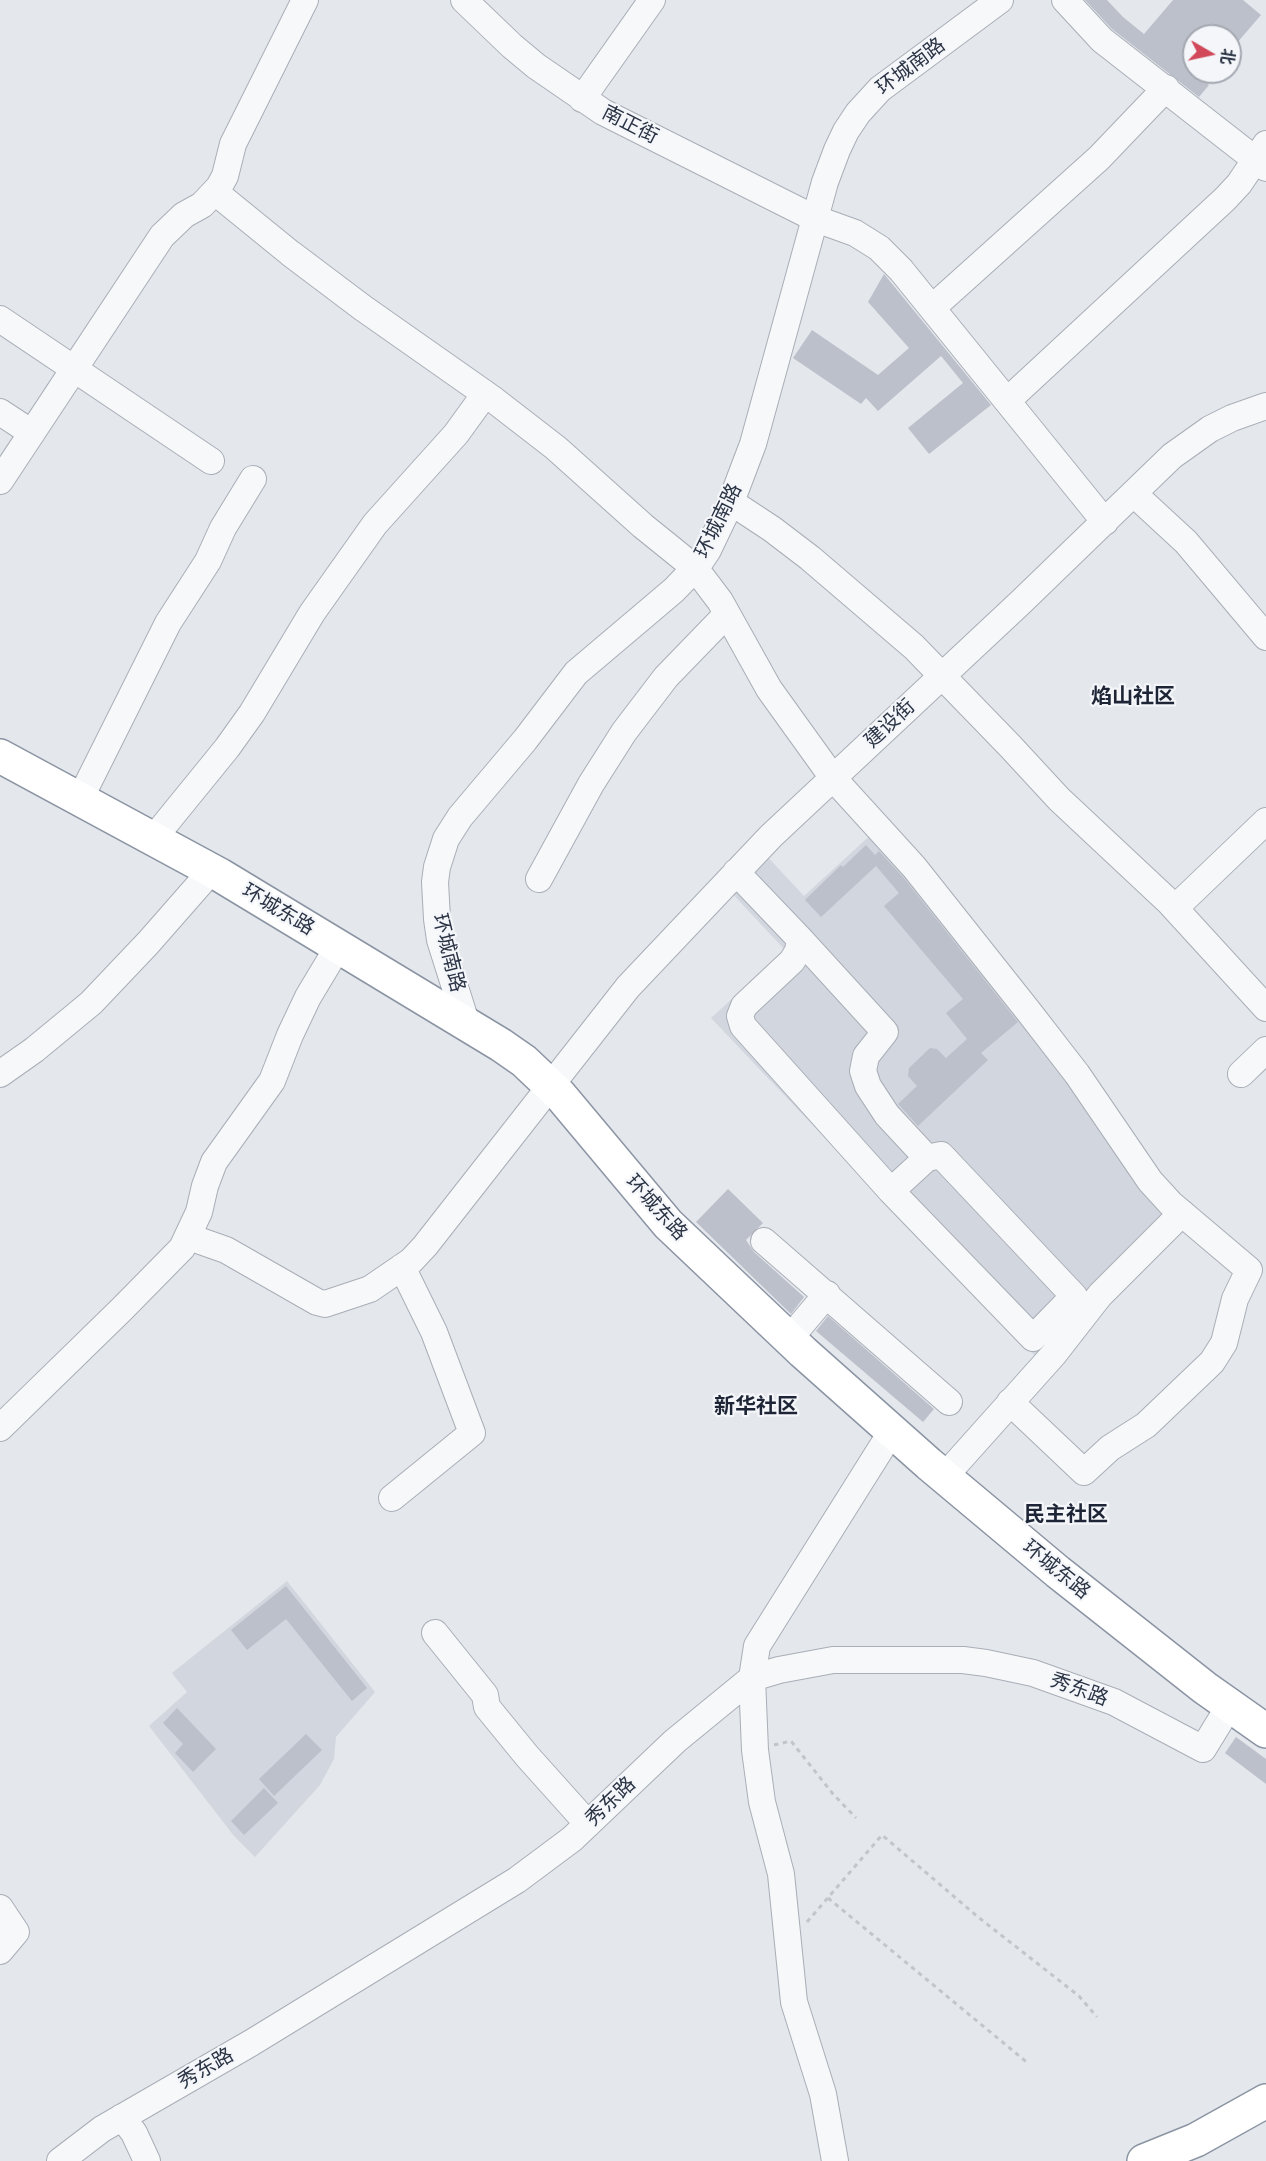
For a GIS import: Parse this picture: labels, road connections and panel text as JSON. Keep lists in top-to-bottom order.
{
  "streets": {
    "highway": ["环城东路"],
    "street": [
      "环城南路",
      "南正街",
      "建设街",
      "秀东路"
    ]
  },
  "crossings": [
    ["环城南路", "南正街"],
    ["环城南路", "环城东路"],
    ["南正街", "建设街"],
    ["建设街", "环城东路"],
    ["环城东路", "秀东路"]
  ],
  "districts": ["焰山社区", "新华社区", "民主社区"],
  "north": "right"
}
